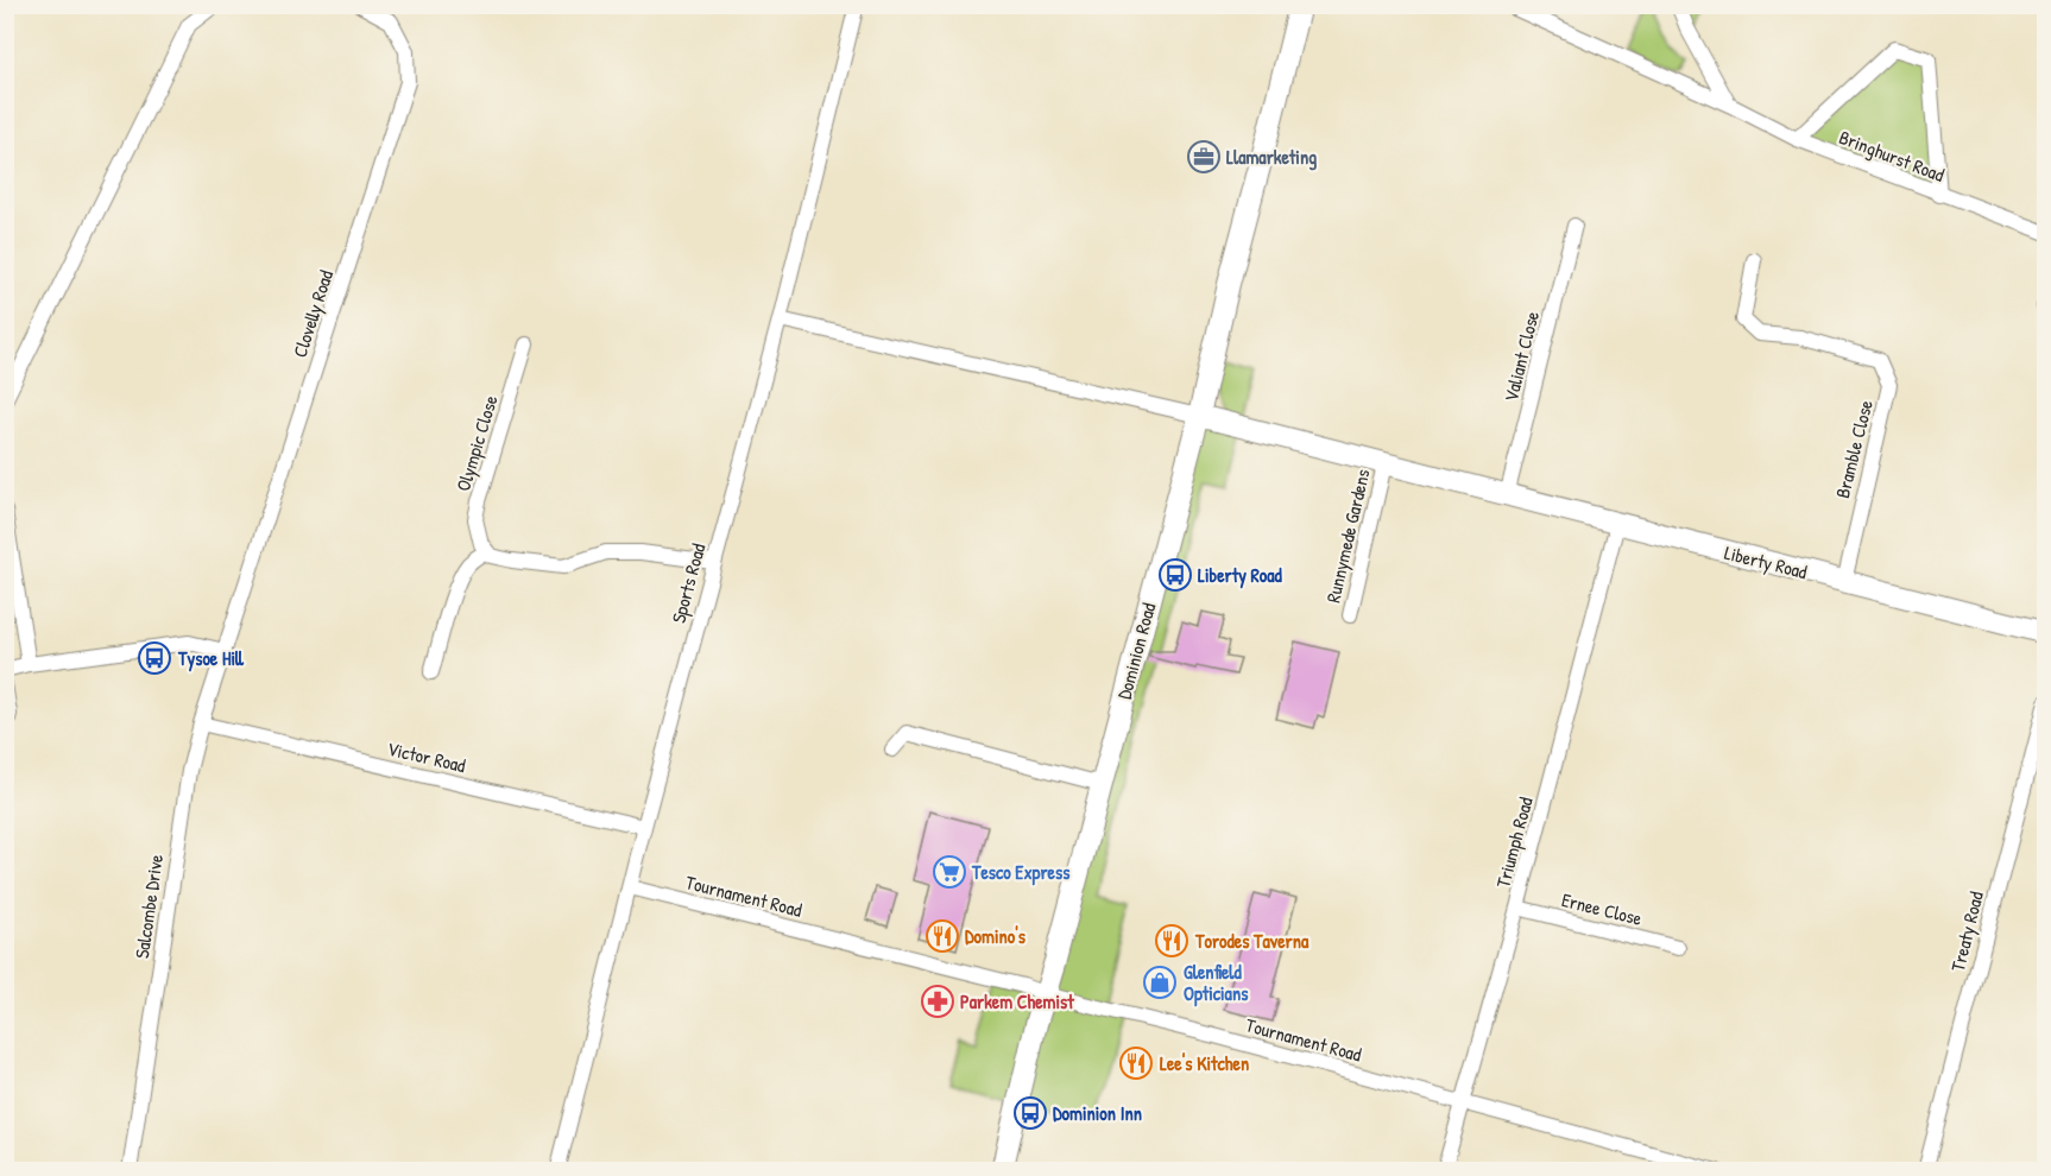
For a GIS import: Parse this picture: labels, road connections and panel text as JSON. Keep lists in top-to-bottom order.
{
  "streets": {
    "street": [
      "Bringhurst Road",
      "Clovelly Road",
      "Valiant Close",
      "Olympic Close",
      "Bramble Close",
      "Runnymede Gardens",
      "Liberty Road",
      "Sports Road",
      "Dominion Road",
      "Victor Road",
      "Triumph Road",
      "Tournament Road",
      "Salcombe Drive",
      "Ernee Close",
      "Treaty Road"
    ]
  },
  "crossings": [
    ["Clovelly Road", "Salcombe Drive"],
    ["Valiant Close", "Liberty Road"],
    ["Bramble Close", "Liberty Road"],
    ["Runnymede Gardens", "Liberty Road"],
    ["Liberty Road", "Sports Road"],
    ["Liberty Road", "Dominion Road"],
    ["Liberty Road", "Triumph Road"],
    ["Sports Road", "Victor Road"],
    ["Sports Road", "Tournament Road"],
    ["Dominion Road", "Tournament Road"],
    ["Victor Road", "Salcombe Drive"],
    ["Triumph Road", "Tournament Road"],
    ["Triumph Road", "Ernee Close"]
  ],
  "places": {
    "office": ["Llamarketing"],
    "bus stop": ["Liberty Road", "Tysoe Hill", "Dominion Inn"],
    "supermarket": ["Tesco Express"],
    "restaurant": ["Domino's", "Torodes Taverna", "Lee's Kitchen"],
    "shop": ["Glenfield Opticians"],
    "pharmacy": ["Parkem Chemist"]
  }
}
